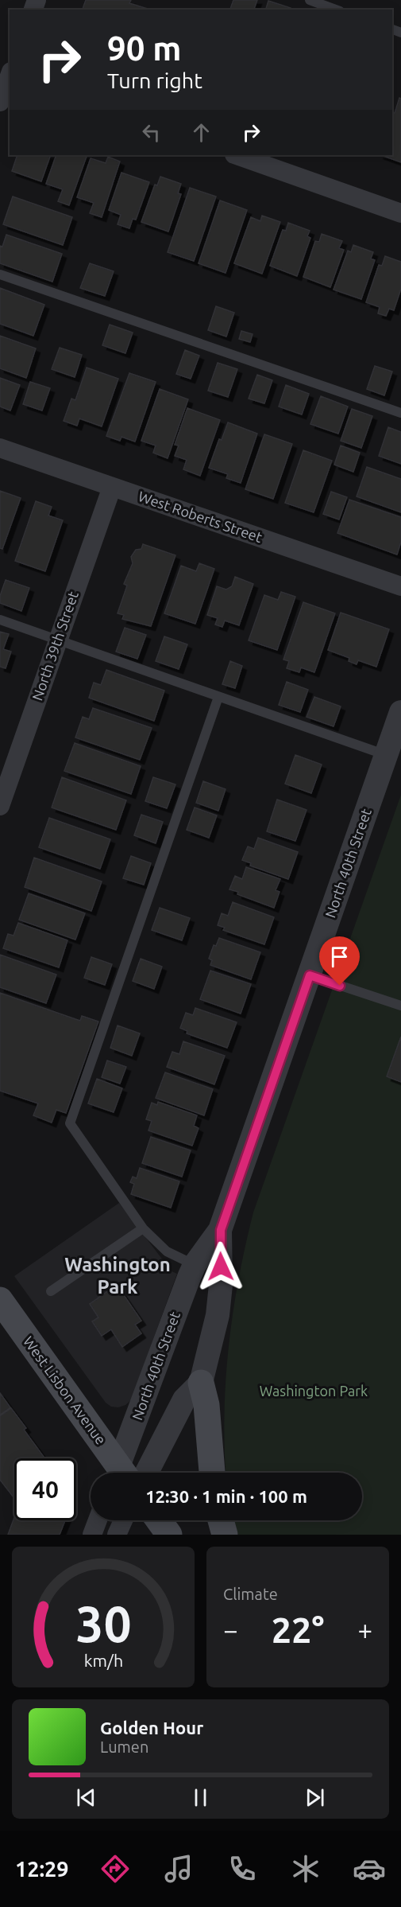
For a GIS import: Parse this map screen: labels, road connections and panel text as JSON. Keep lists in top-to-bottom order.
{
  "streets": {
    "main road": ["West Lisbon Avenue"],
    "street": ["West Roberts Street", "North 39th Street", "North 40th Street"]
  },
  "crossings": [
    ["West Roberts Street", "North 39th Street"]
  ],
  "districts": ["Washington Park"],
  "parks": ["Washington Park"],
  "page": {
    "turn": ["90 m", "Turn right"],
    "limit": "40",
    "trip": "12:30 · 1 min · 100 m",
    "tile": "Climate",
    "heat": ["−", "22°", "+"],
    "song": ["Golden Hour", "Lumen"],
    "tabs": "12:29",
    "gauge": ["30", "km/h"]
  }
}
